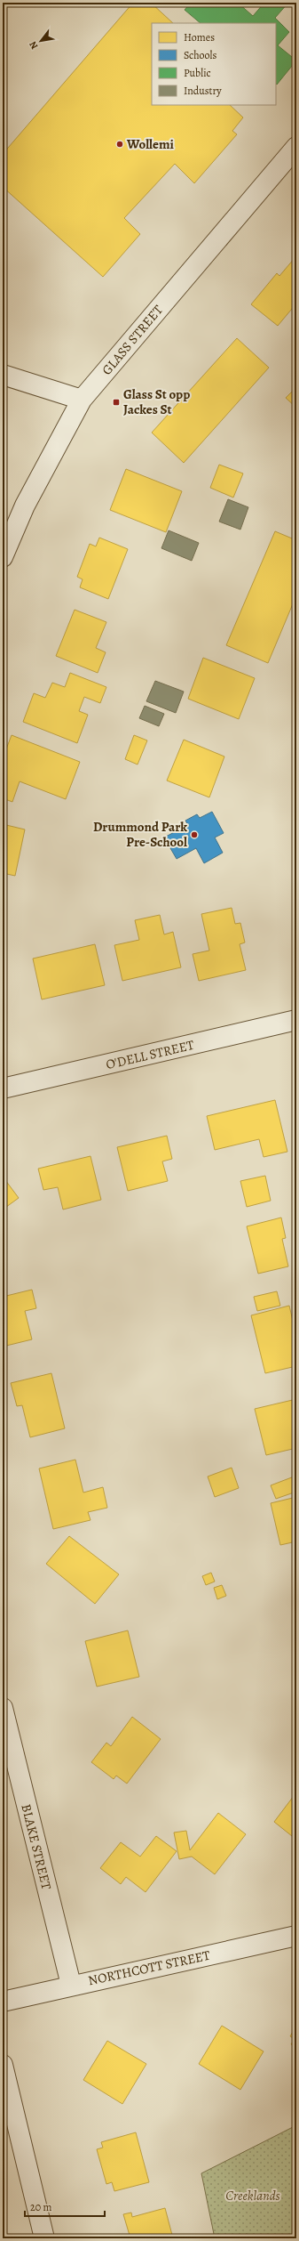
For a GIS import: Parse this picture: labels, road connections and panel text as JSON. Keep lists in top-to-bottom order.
{
  "streets": {
    "street": [
      "GLASS STREET",
      "O'DELL STREET",
      "BLAKE STREET",
      "NORTHCOTT STREET"
    ]
  },
  "crossings": [
    ["BLAKE STREET", "NORTHCOTT STREET"]
  ],
  "parks": ["Creeklands"],
  "places": {
    "other": ["Wollemi", "Drummond Park Pre-School"],
    "transit": ["Glass St opp Jackes St"]
  },
  "legend": [
    "Homes",
    "Schools",
    "Public",
    "Industry"
  ],
  "scale_bar": "20 m",
  "north": "bottom left"
}
